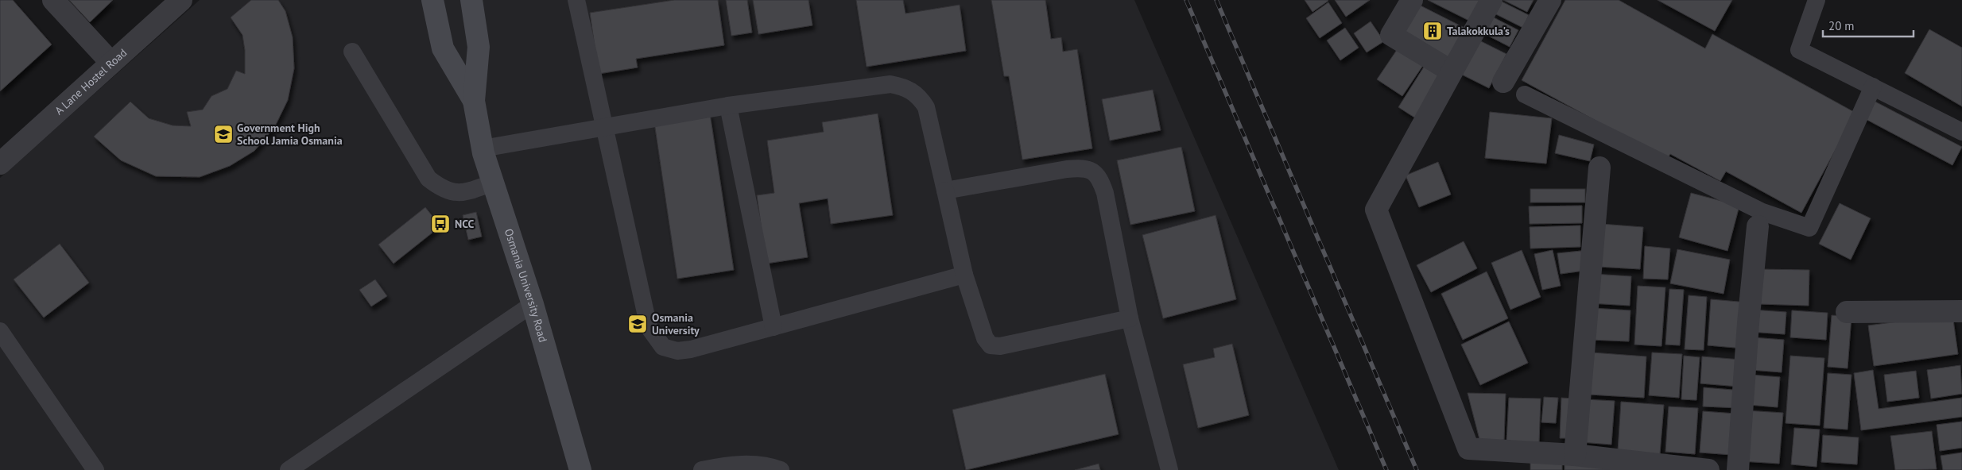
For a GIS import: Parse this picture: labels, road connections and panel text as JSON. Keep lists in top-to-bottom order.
{
  "streets": {
    "main road": ["Osmania University Road"],
    "street": ["A Lane Hostel Road"]
  },
  "places": {
    "building": ["Talakokkula's"],
    "school or university": ["Government High School Jamia Osmania", "Osmania University"],
    "bus stop": ["NCC"]
  },
  "scale_bar": "20 m"
}
